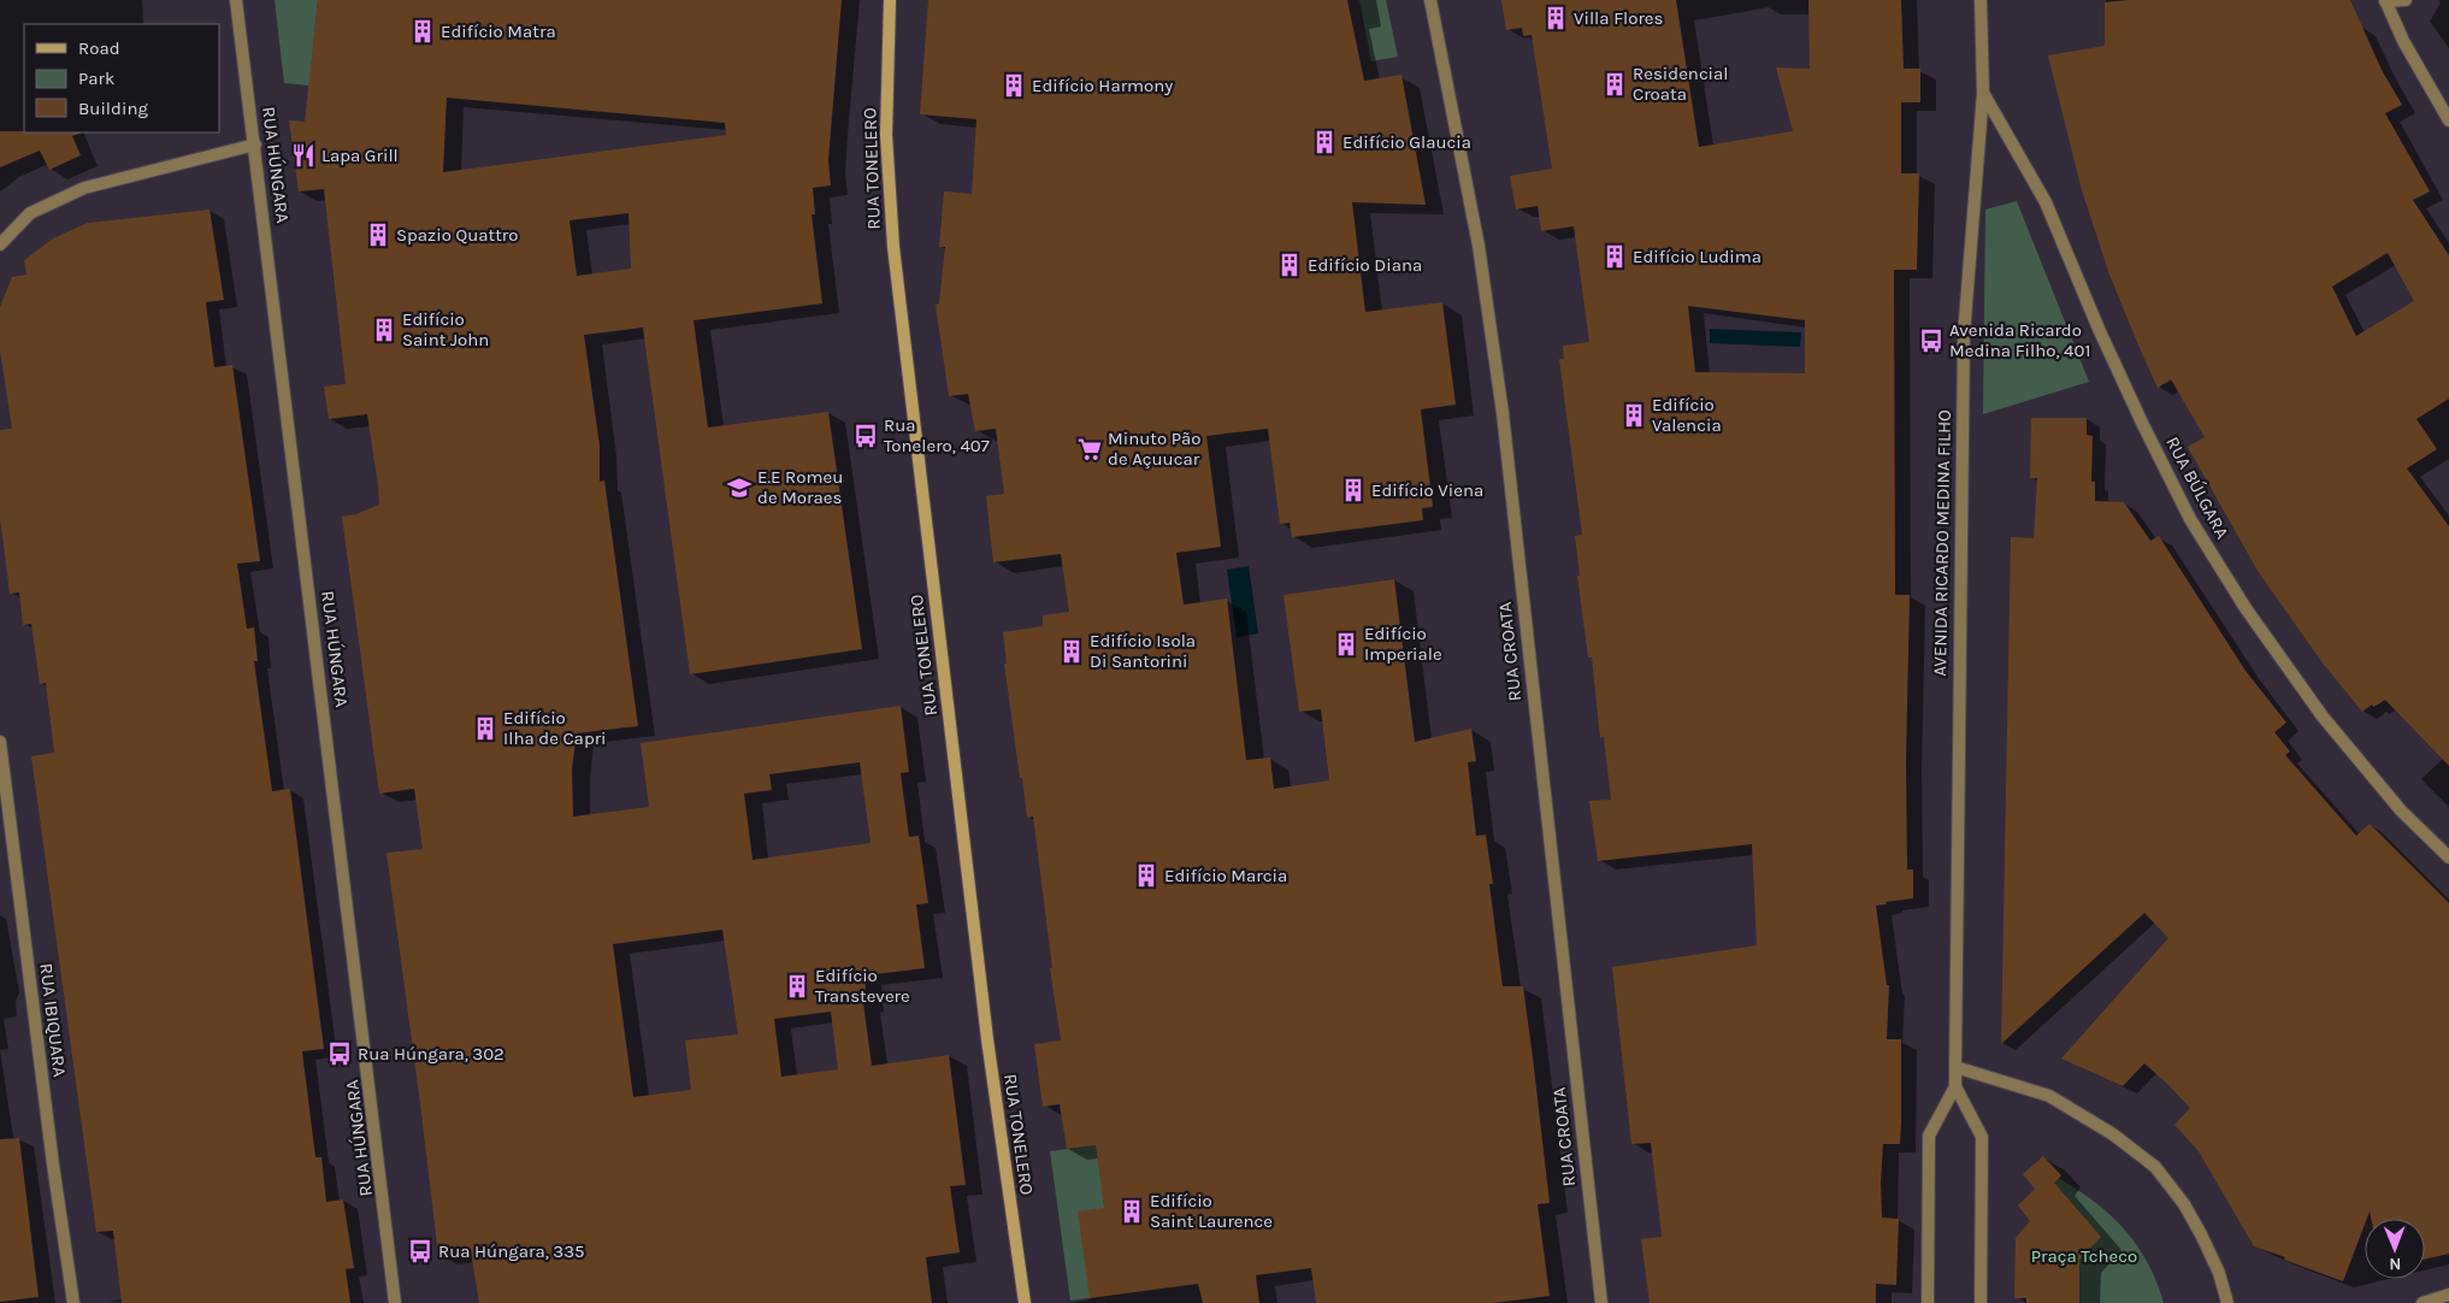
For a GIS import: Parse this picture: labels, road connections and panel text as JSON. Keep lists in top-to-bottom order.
{
  "streets": {
    "street": [
      "RUA HÚNGARA",
      "RUA TONELERO",
      "RUA BÚLGARA",
      "AVENIDA RICARDO MEDINA FILHO",
      "RUA CROATA",
      "RUA IBIQUARA"
    ]
  },
  "crossings": [
    ["RUA BÚLGARA", "AVENIDA RICARDO MEDINA FILHO"]
  ],
  "parks": ["Praça Tcheco"],
  "places": {
    "building": [
      "Villa Flores",
      "Edifício Matra",
      "Residencial Croata",
      "Edifício Harmony",
      "Edifício Glaucia",
      "Spazio Quattro",
      "Edifício Ludima",
      "Edifício Diana",
      "Edifício Saint John",
      "Edifício Valencia",
      "Edifício Viena",
      "Edifício Imperiale",
      "Edifício Isola Di Santorini",
      "Edifício Ilha de Capri",
      "Edifício Marcia",
      "Edifício Transtevere",
      "Edifício Saint Laurence"
    ],
    "restaurant": ["Lapa Grill"],
    "bus stop": [
      "Avenida Ricardo Medina Filho, 401",
      "Rua Tonelero, 407",
      "Rua Húngara, 302",
      "Rua Húngara, 335"
    ],
    "supermarket": ["Minuto Pão de Açuucar"],
    "school or university": ["E.E Romeu de Moraes"]
  },
  "legend": ["Road", "Park", "Building"],
  "north": "bottom"
}
